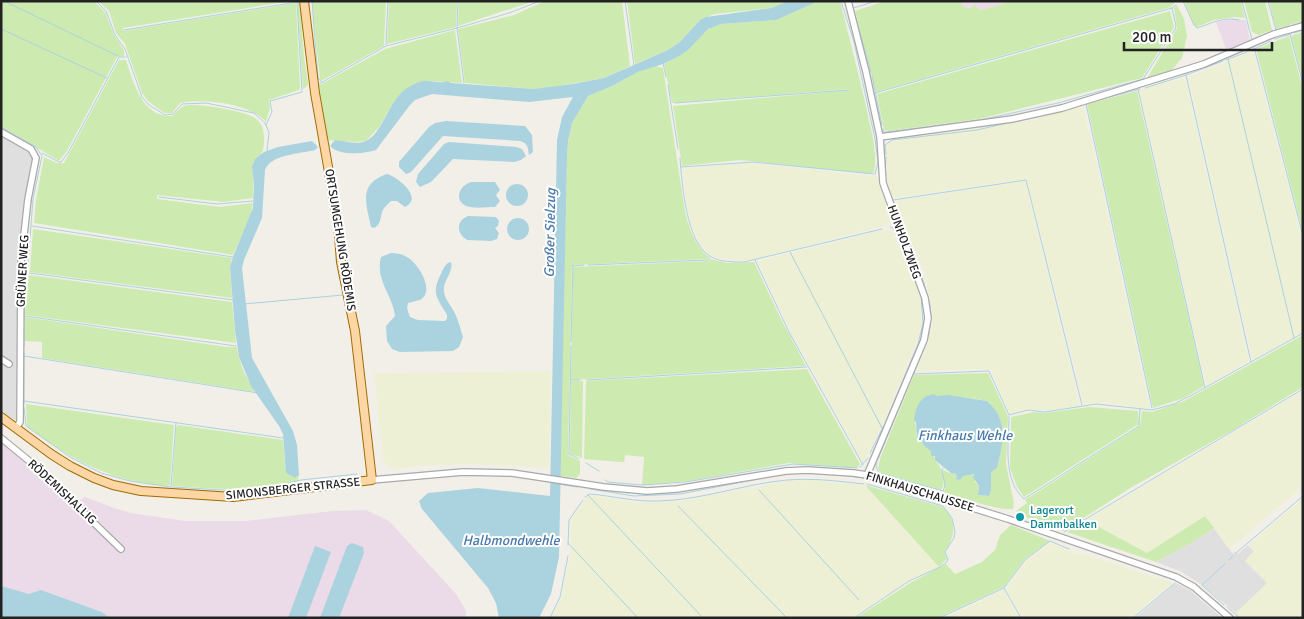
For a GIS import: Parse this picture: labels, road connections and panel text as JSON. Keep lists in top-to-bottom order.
{
  "streets": {
    "main road": ["ORTSUMGEHUNG RÖDEMIS", "SIMONSBERGER STRASSE"],
    "street": [
      "HUNHOLZWEG",
      "GRÜNER WEG",
      "RÖDEMISHALLIG",
      "FINKHAUSCHAUSSEE"
    ]
  },
  "crossings": [
    ["ORTSUMGEHUNG RÖDEMIS", "SIMONSBERGER STRASSE"],
    ["HUNHOLZWEG", "FINKHAUSCHAUSSEE"],
    ["GRÜNER WEG", "SIMONSBERGER STRASSE"],
    ["SIMONSBERGER STRASSE", "FINKHAUSCHAUSSEE"]
  ],
  "water": ["Großer Sielzug", "Finkhaus Wehle", "Halbmondwehle"],
  "places": ["Lagerort Dammbalken"],
  "scale_bar": "200 m"
}
